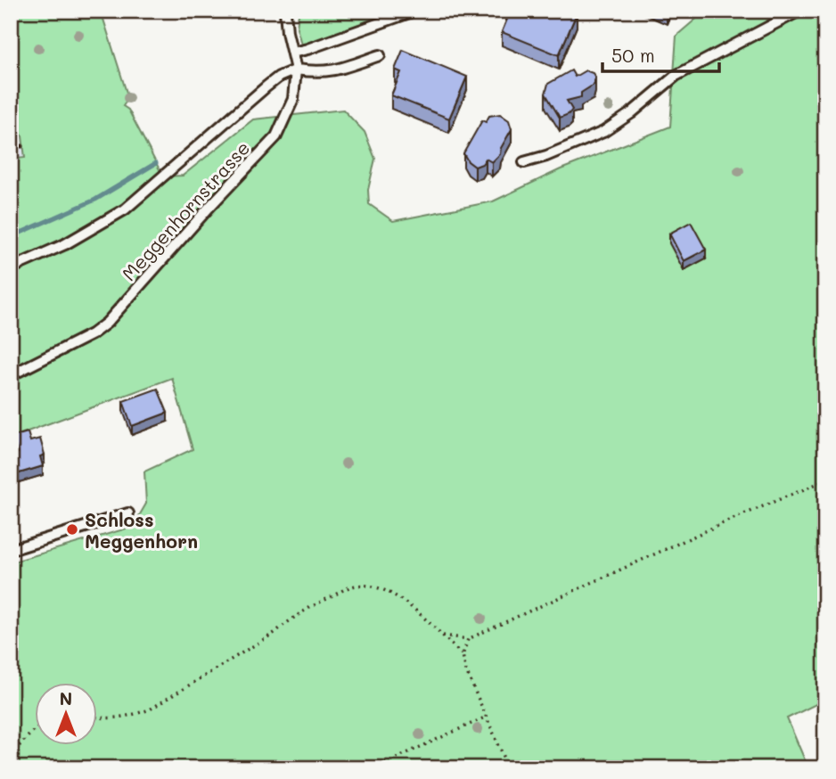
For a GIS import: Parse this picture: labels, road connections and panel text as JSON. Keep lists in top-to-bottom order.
{
  "streets": {
    "lane": ["Meggenhornstrasse"]
  },
  "places": ["Schloss Meggenhorn"],
  "scale_bar": "50 m",
  "north": "top"
}
